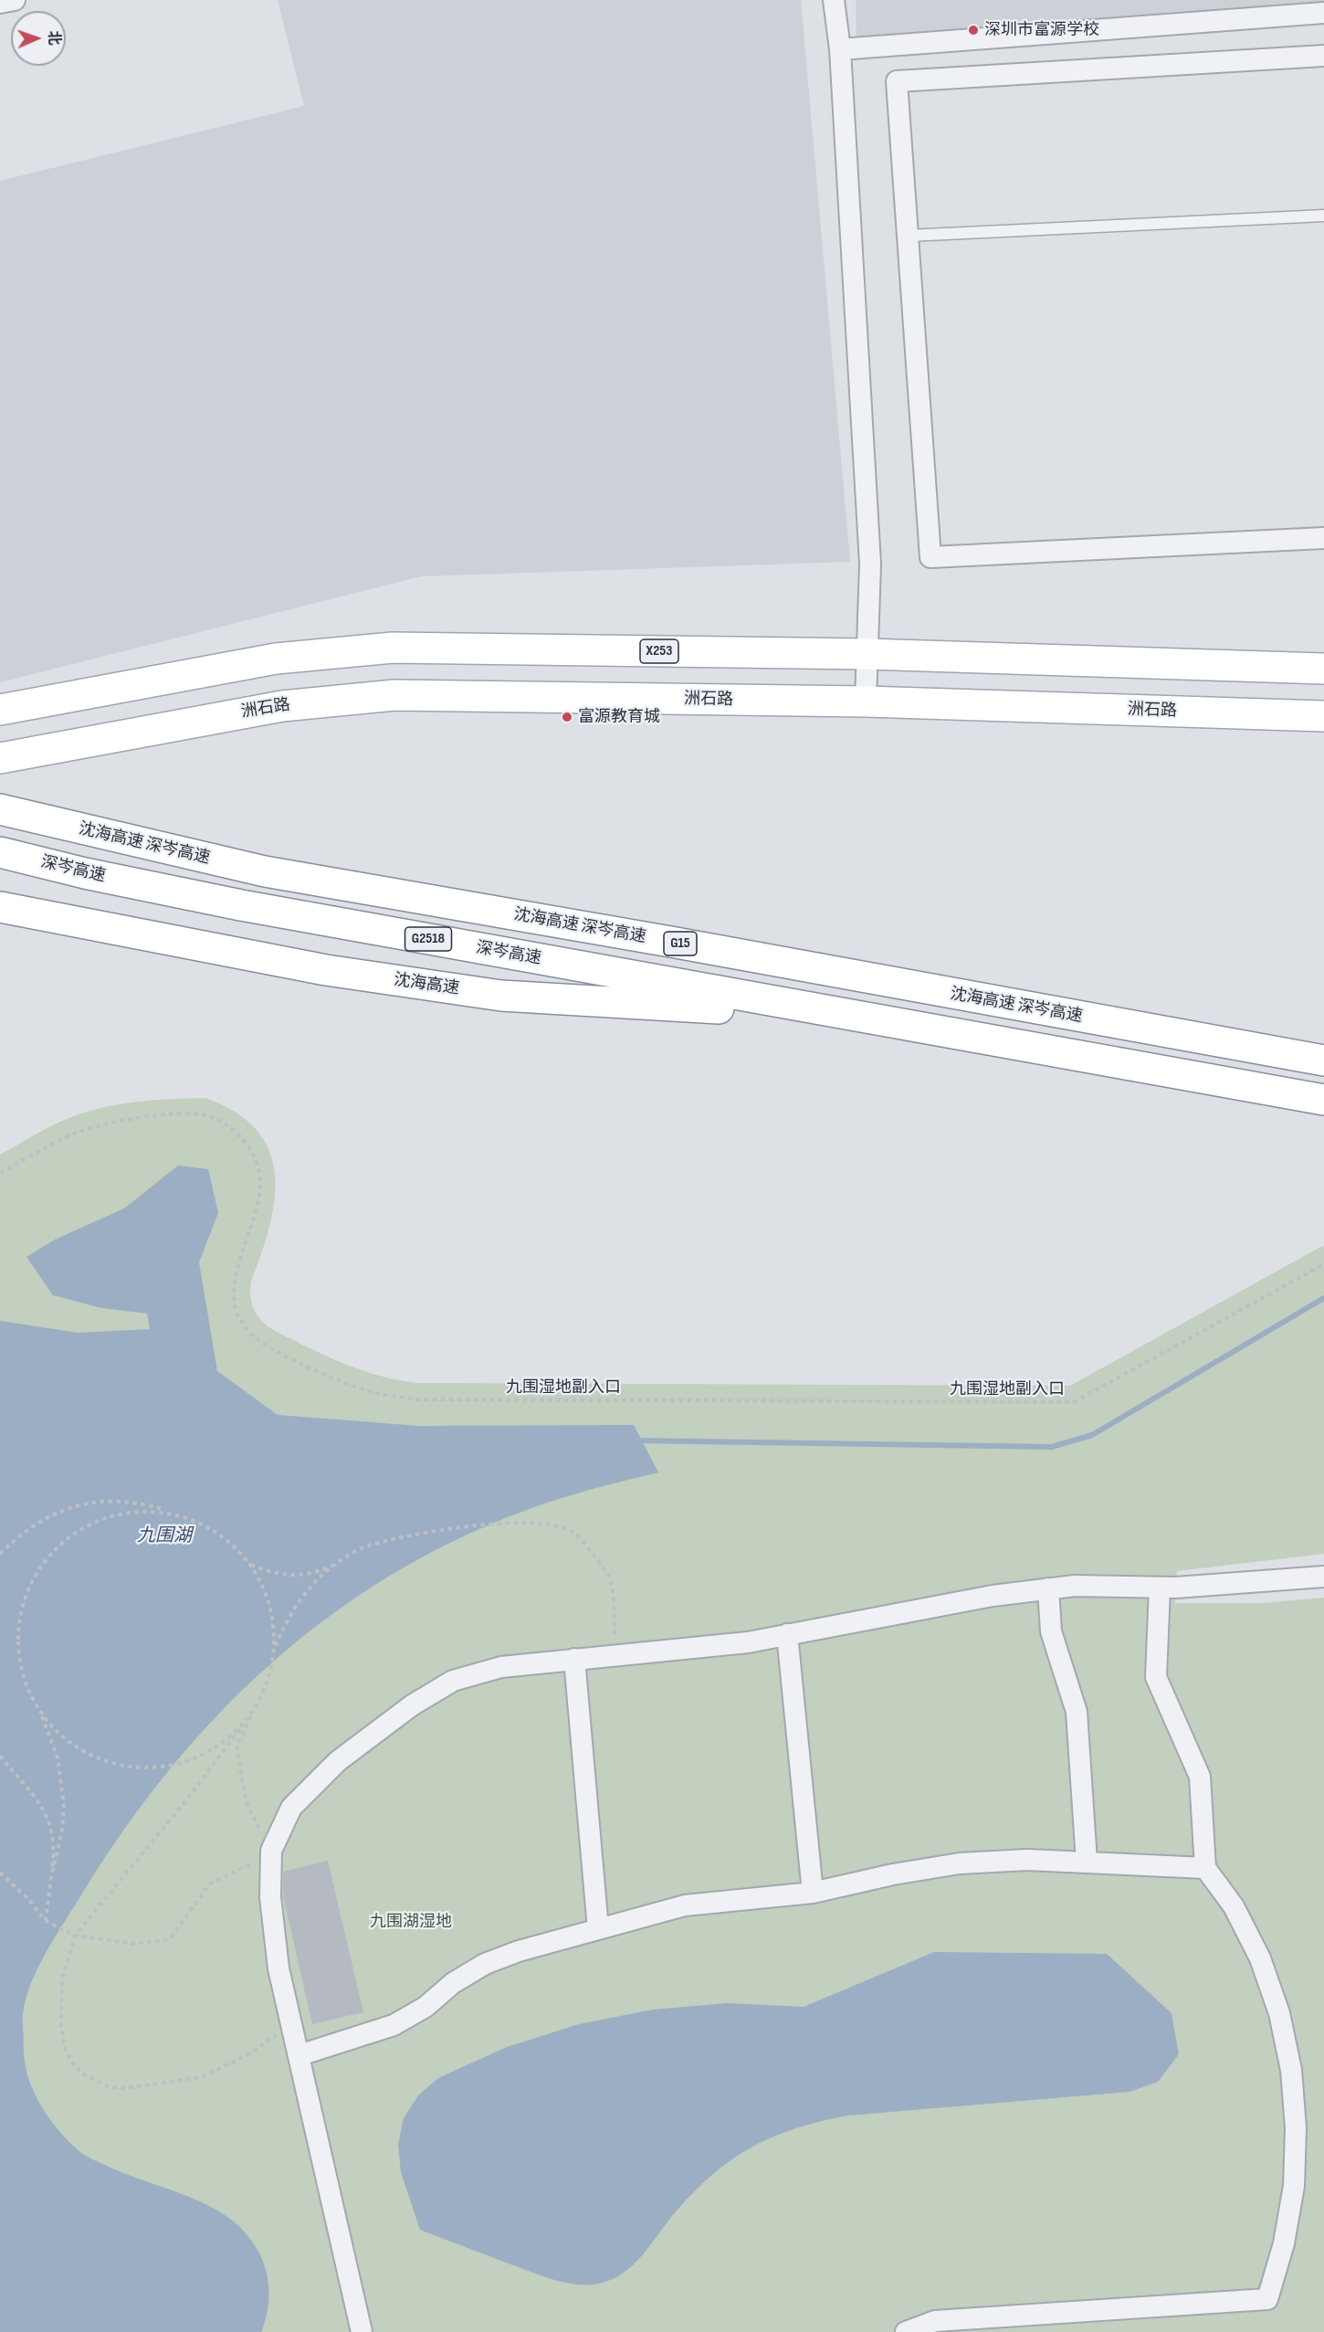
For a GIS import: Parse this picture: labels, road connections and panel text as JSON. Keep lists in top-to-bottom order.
{
  "streets": {
    "main road": [
      "X253",
      "洲石路",
      "沈海高速 深岑高速",
      "深岑高速",
      "G2518",
      "G15",
      "沈海高速"
    ],
    "path": ["九围湿地副入口"]
  },
  "crossings": [
    ["深岑高速", "沈海高速"]
  ],
  "water": ["九围湖"],
  "parks": ["九围湖湿地"],
  "places": ["深圳市富源学校", "富源教育城"],
  "north": "right"
}
